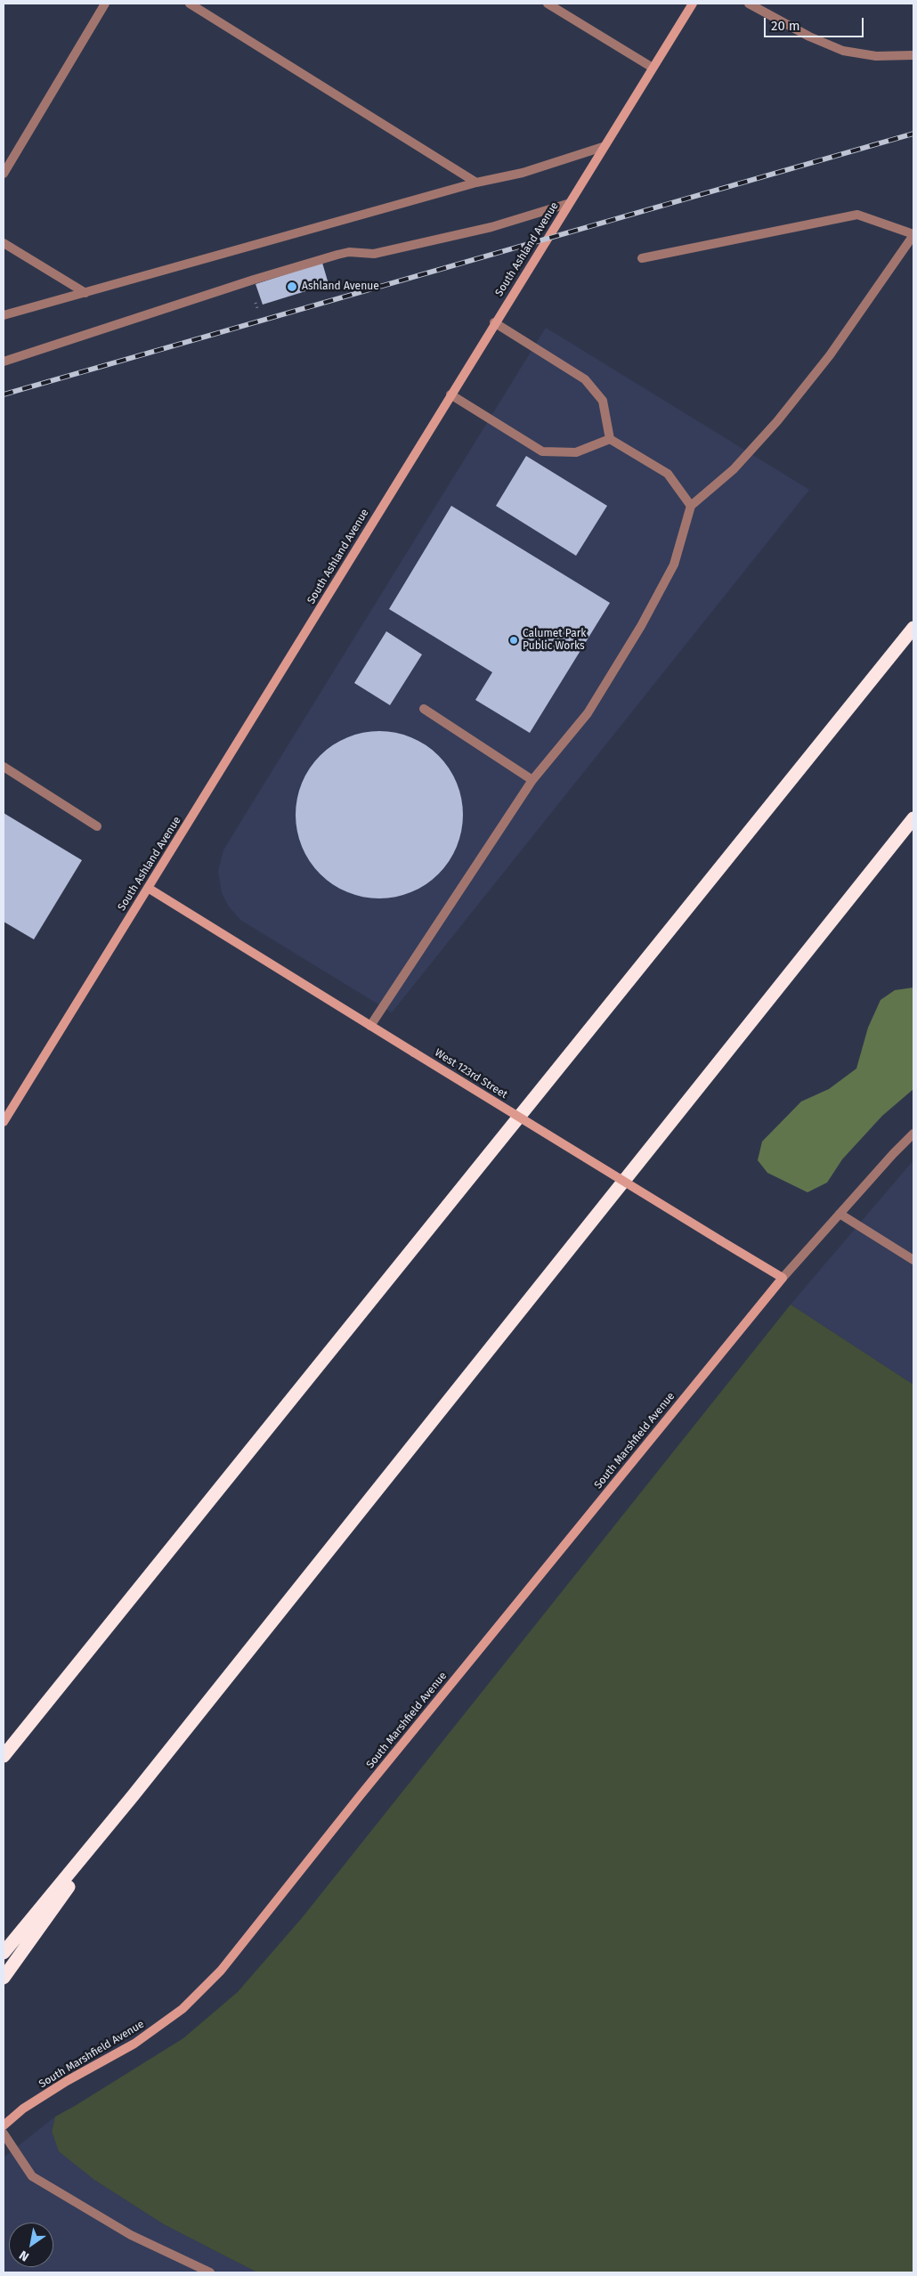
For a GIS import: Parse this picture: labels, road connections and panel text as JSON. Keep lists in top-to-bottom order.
{
  "streets": {
    "main road": ["South Ashland Avenue", "West 123rd Street", "South Marshfield Avenue"]
  },
  "crossings": [
    ["South Ashland Avenue", "West 123rd Street"],
    ["West 123rd Street", "South Marshfield Avenue"]
  ],
  "places": ["Ashland Avenue", "Calumet Park Public Works"],
  "scale_bar": "20 m",
  "north": "bottom left"
}
